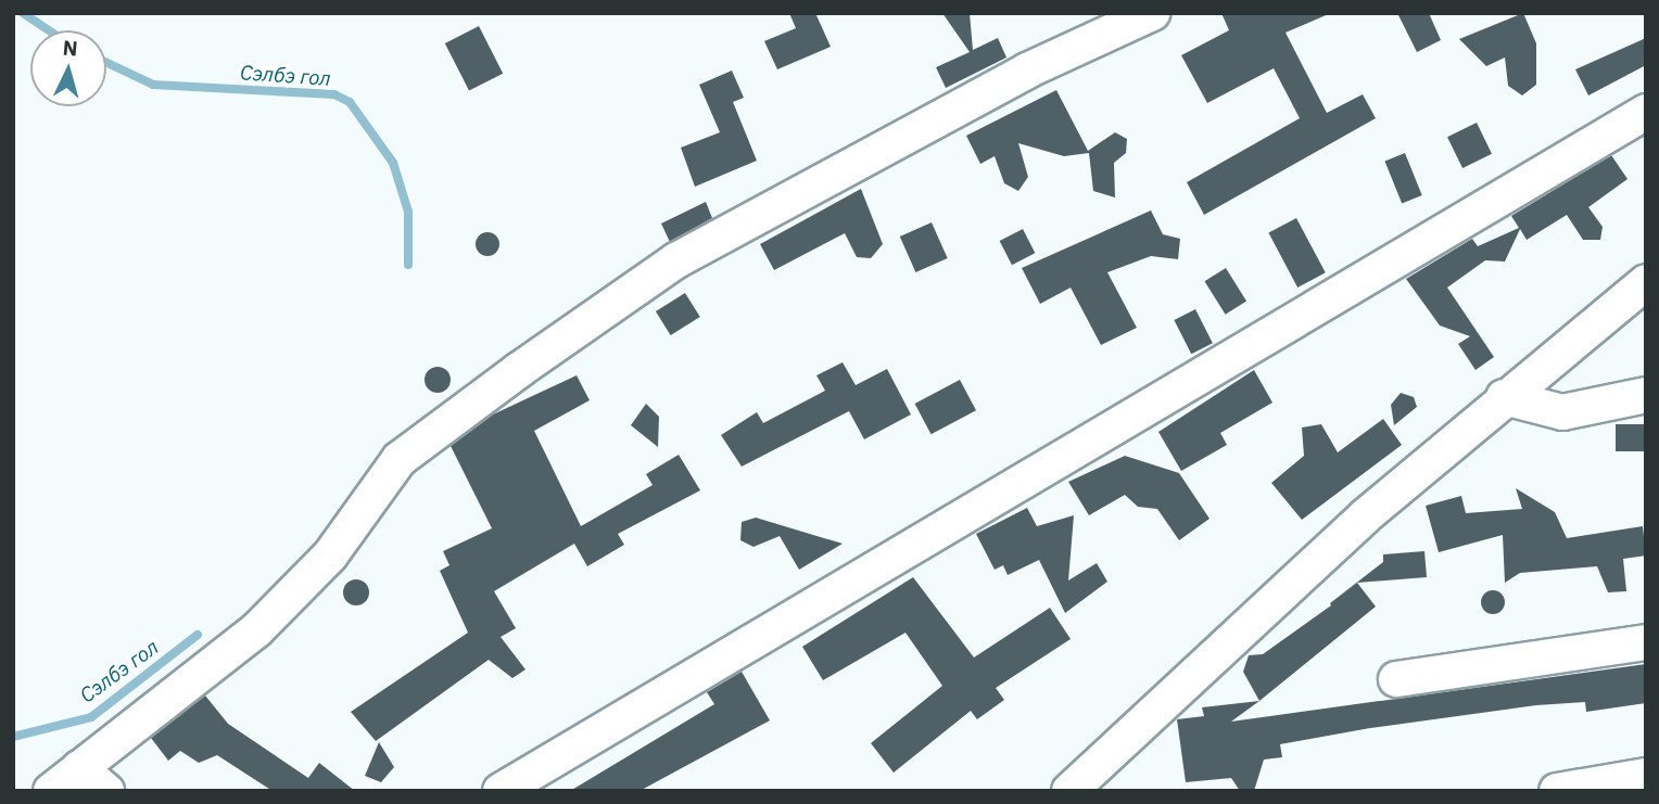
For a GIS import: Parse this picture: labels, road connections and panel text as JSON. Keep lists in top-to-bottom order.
{
  "water": ["Сэлбэ гол"],
  "north": "top"
}
